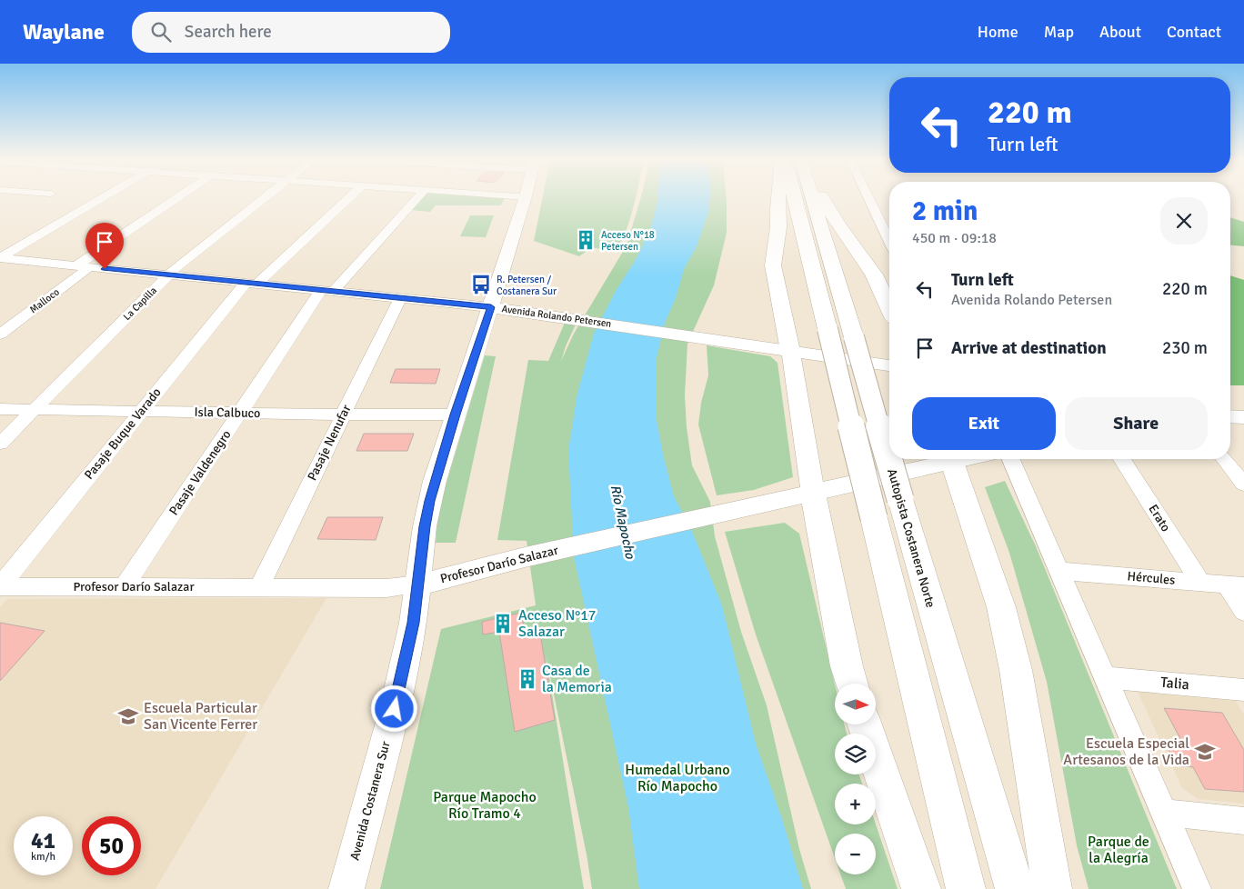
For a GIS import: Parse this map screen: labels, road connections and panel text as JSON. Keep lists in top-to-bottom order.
{
  "streets": {
    "highway": ["Autopista Costanera Norte"],
    "main road": ["Avenida Rolando Petersen", "Profesor Darío Salazar", "Avenida Costanera Sur"],
    "street": [
      "Malloco",
      "La Capilla",
      "Isla Calbuco",
      "Pasaje Buque Varado",
      "Pasaje Nenufar",
      "Pasaje Valdenegro",
      "Erato",
      "Hércules",
      "Talia"
    ]
  },
  "crossings": [
    ["Malloco", "Avenida Rolando Petersen"],
    ["La Capilla", "Avenida Rolando Petersen"],
    ["La Capilla", "Isla Calbuco"],
    ["Avenida Rolando Petersen", "Pasaje Buque Varado"],
    ["Avenida Rolando Petersen", "Pasaje Nenufar"],
    ["Avenida Rolando Petersen", "Pasaje Valdenegro"],
    ["Avenida Rolando Petersen", "Avenida Costanera Sur"],
    ["Isla Calbuco", "Pasaje Buque Varado"],
    ["Isla Calbuco", "Pasaje Nenufar"],
    ["Isla Calbuco", "Pasaje Valdenegro"],
    ["Isla Calbuco", "Avenida Costanera Sur"],
    ["Pasaje Buque Varado", "Profesor Darío Salazar"],
    ["Pasaje Nenufar", "Profesor Darío Salazar"],
    ["Pasaje Valdenegro", "Profesor Darío Salazar"],
    ["Erato", "Hércules"],
    ["Profesor Darío Salazar", "Avenida Costanera Sur"]
  ],
  "water": ["Río Mapocho"],
  "parks": ["Humedal Urbano Río Mapocho", "Parque Mapocho Río Tramo 4", "Parque de la Alegría"],
  "places": {
    "building": ["Acceso N°18 Petersen", "Acceso N°17 Salazar", "Casa de la Memoria"],
    "bus stop": ["R. Petersen / Costanera Sur"],
    "school or university": ["Escuela Particular San Vicente Ferrer", "Escuela Especial Artesanos de la Vida"]
  },
  "north": "right",
  "page": {
    "header": "Waylane",
    "search": "Search here",
    "nav": [
      "Home",
      "Map",
      "About",
      "Contact"
    ],
    "turn": ["220 m", "Turn left"],
    "heading": ["2 min", "450 m · 09:18"],
    "list": [
      {
        "name": "Turn left",
        "note": "Avenida Rolando Petersen",
        "value": "220 m"
      },
      {
        "name": "Arrive at destination",
        "value": "230 m"
      }
    ],
    "buttons": ["Exit", "Share"],
    "map_buttons": ["+", "−"],
    "speed": "41 km/h",
    "limit": "50"
  }
}
